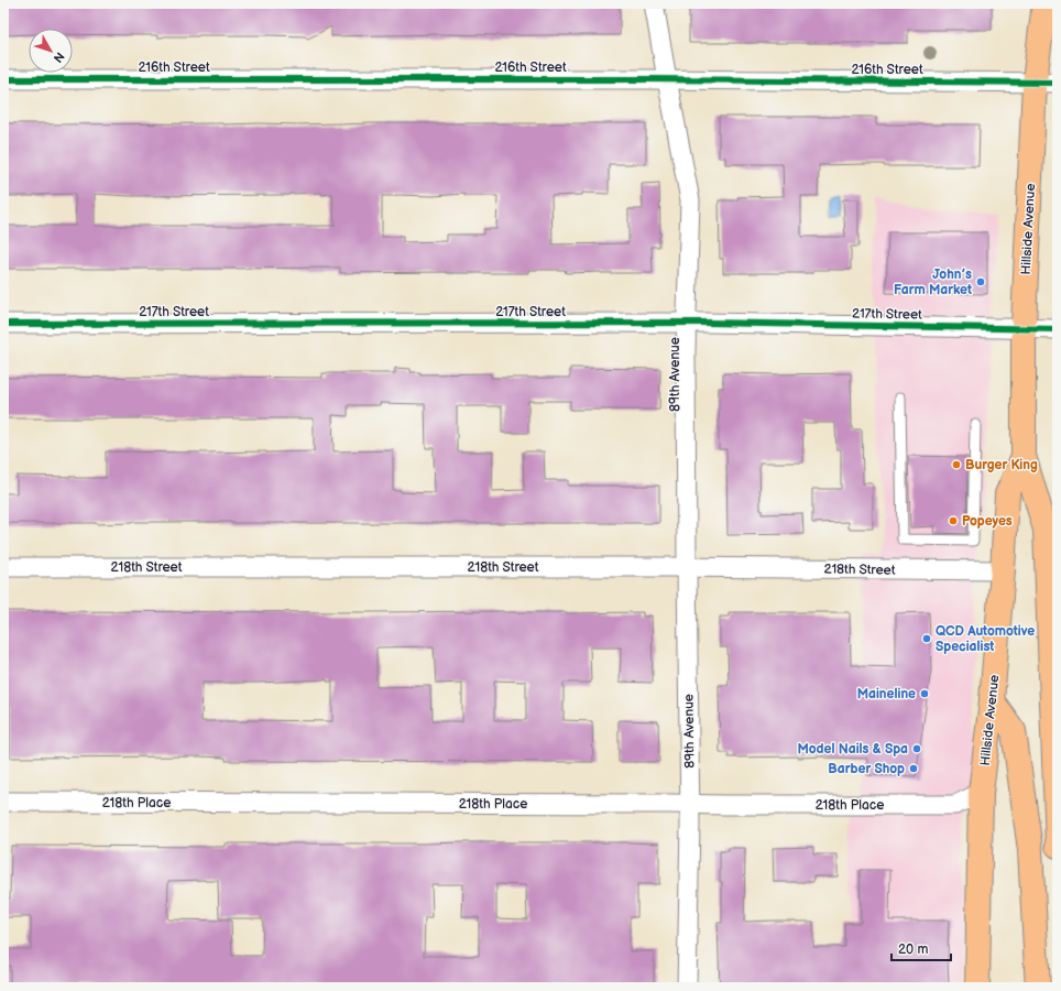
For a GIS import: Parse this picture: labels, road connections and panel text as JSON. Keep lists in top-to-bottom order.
{
  "streets": {
    "main road": ["Hillside Avenue"],
    "street": [
      "216th Street",
      "217th Street",
      "89th Avenue",
      "218th Street",
      "218th Place"
    ]
  },
  "crossings": [
    ["216th Street", "Hillside Avenue"],
    ["216th Street", "89th Avenue"],
    ["Hillside Avenue", "217th Street"],
    ["Hillside Avenue", "218th Street"],
    ["Hillside Avenue", "218th Place"],
    ["217th Street", "89th Avenue"],
    ["89th Avenue", "218th Street"],
    ["89th Avenue", "218th Place"]
  ],
  "places": [
    "John’s Farm Market",
    "Burger King",
    "Popeyes",
    "QCD Automotive Specialist",
    "Maineline",
    "Model Nails & Spa",
    "Barber Shop"
  ],
  "scale_bar": "20 m",
  "north": "bottom right"
}
